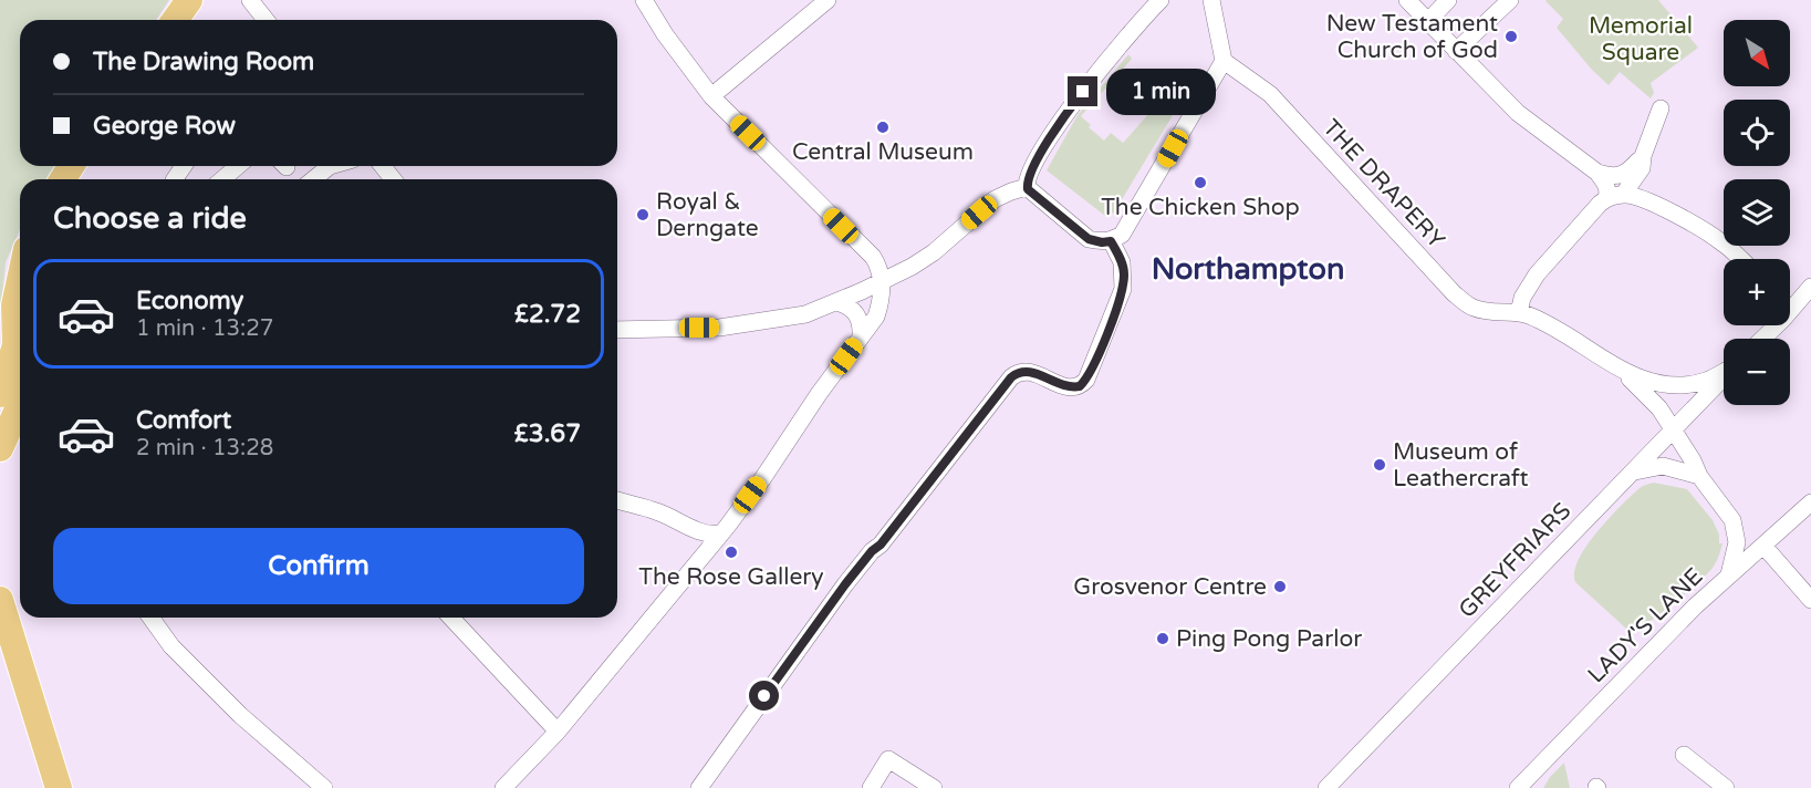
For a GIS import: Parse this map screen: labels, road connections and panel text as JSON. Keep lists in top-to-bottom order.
{
  "streets": {
    "street": ["THE DRAPERY", "GREYFRIARS", "LADY'S LANE"]
  },
  "districts": ["Northampton"],
  "parks": ["Memorial Square"],
  "places": [
    "New Testament Church of God",
    "Central Museum",
    "The Chicken Shop",
    "Royal & Derngate",
    "Museum of Leathercraft",
    "The Rose Gallery",
    "Grosvenor Centre",
    "Ping Pong Parlor"
  ],
  "north": "bottom right",
  "page": {
    "map_buttons": ["+", "−"],
    "banner": ["The Drawing Room", "George Row"],
    "bubble": "1 min",
    "heading": "Choose a ride",
    "list": [
      {
        "name": "Economy",
        "note": "1 min · 13:27",
        "value": "£2.72"
      },
      {
        "name": "Comfort",
        "note": "2 min · 13:28",
        "value": "£3.67"
      }
    ],
    "buttons": "Confirm"
  }
}
